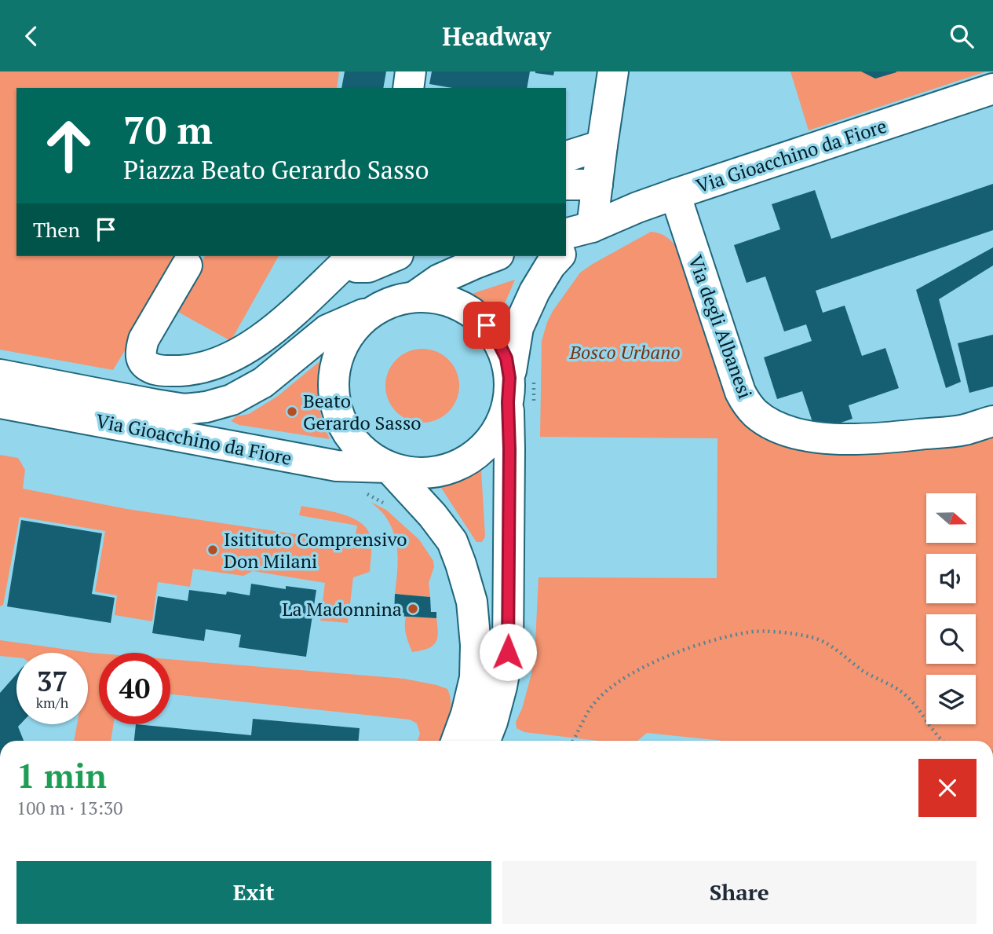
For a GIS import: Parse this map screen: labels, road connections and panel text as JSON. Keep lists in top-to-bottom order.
{
  "streets": {
    "street": ["Via Gioacchino da Fiore", "Via degli Albanesi"]
  },
  "crossings": [
    ["Via Gioacchino da Fiore", "Via degli Albanesi"]
  ],
  "parks": ["Bosco Urbano"],
  "places": ["Beato Gerardo Sasso", "Isitituto Comprensivo Don Milani", "La Madonnina"],
  "north": "right",
  "page": {
    "header": "Headway",
    "turn": ["70 m", "Piazza Beato Gerardo Sasso"],
    "then": "Then",
    "speed": "37 km/h",
    "limit": "40",
    "heading": ["1 min", "100 m · 13:30"],
    "buttons": ["Exit", "Share"]
  }
}
